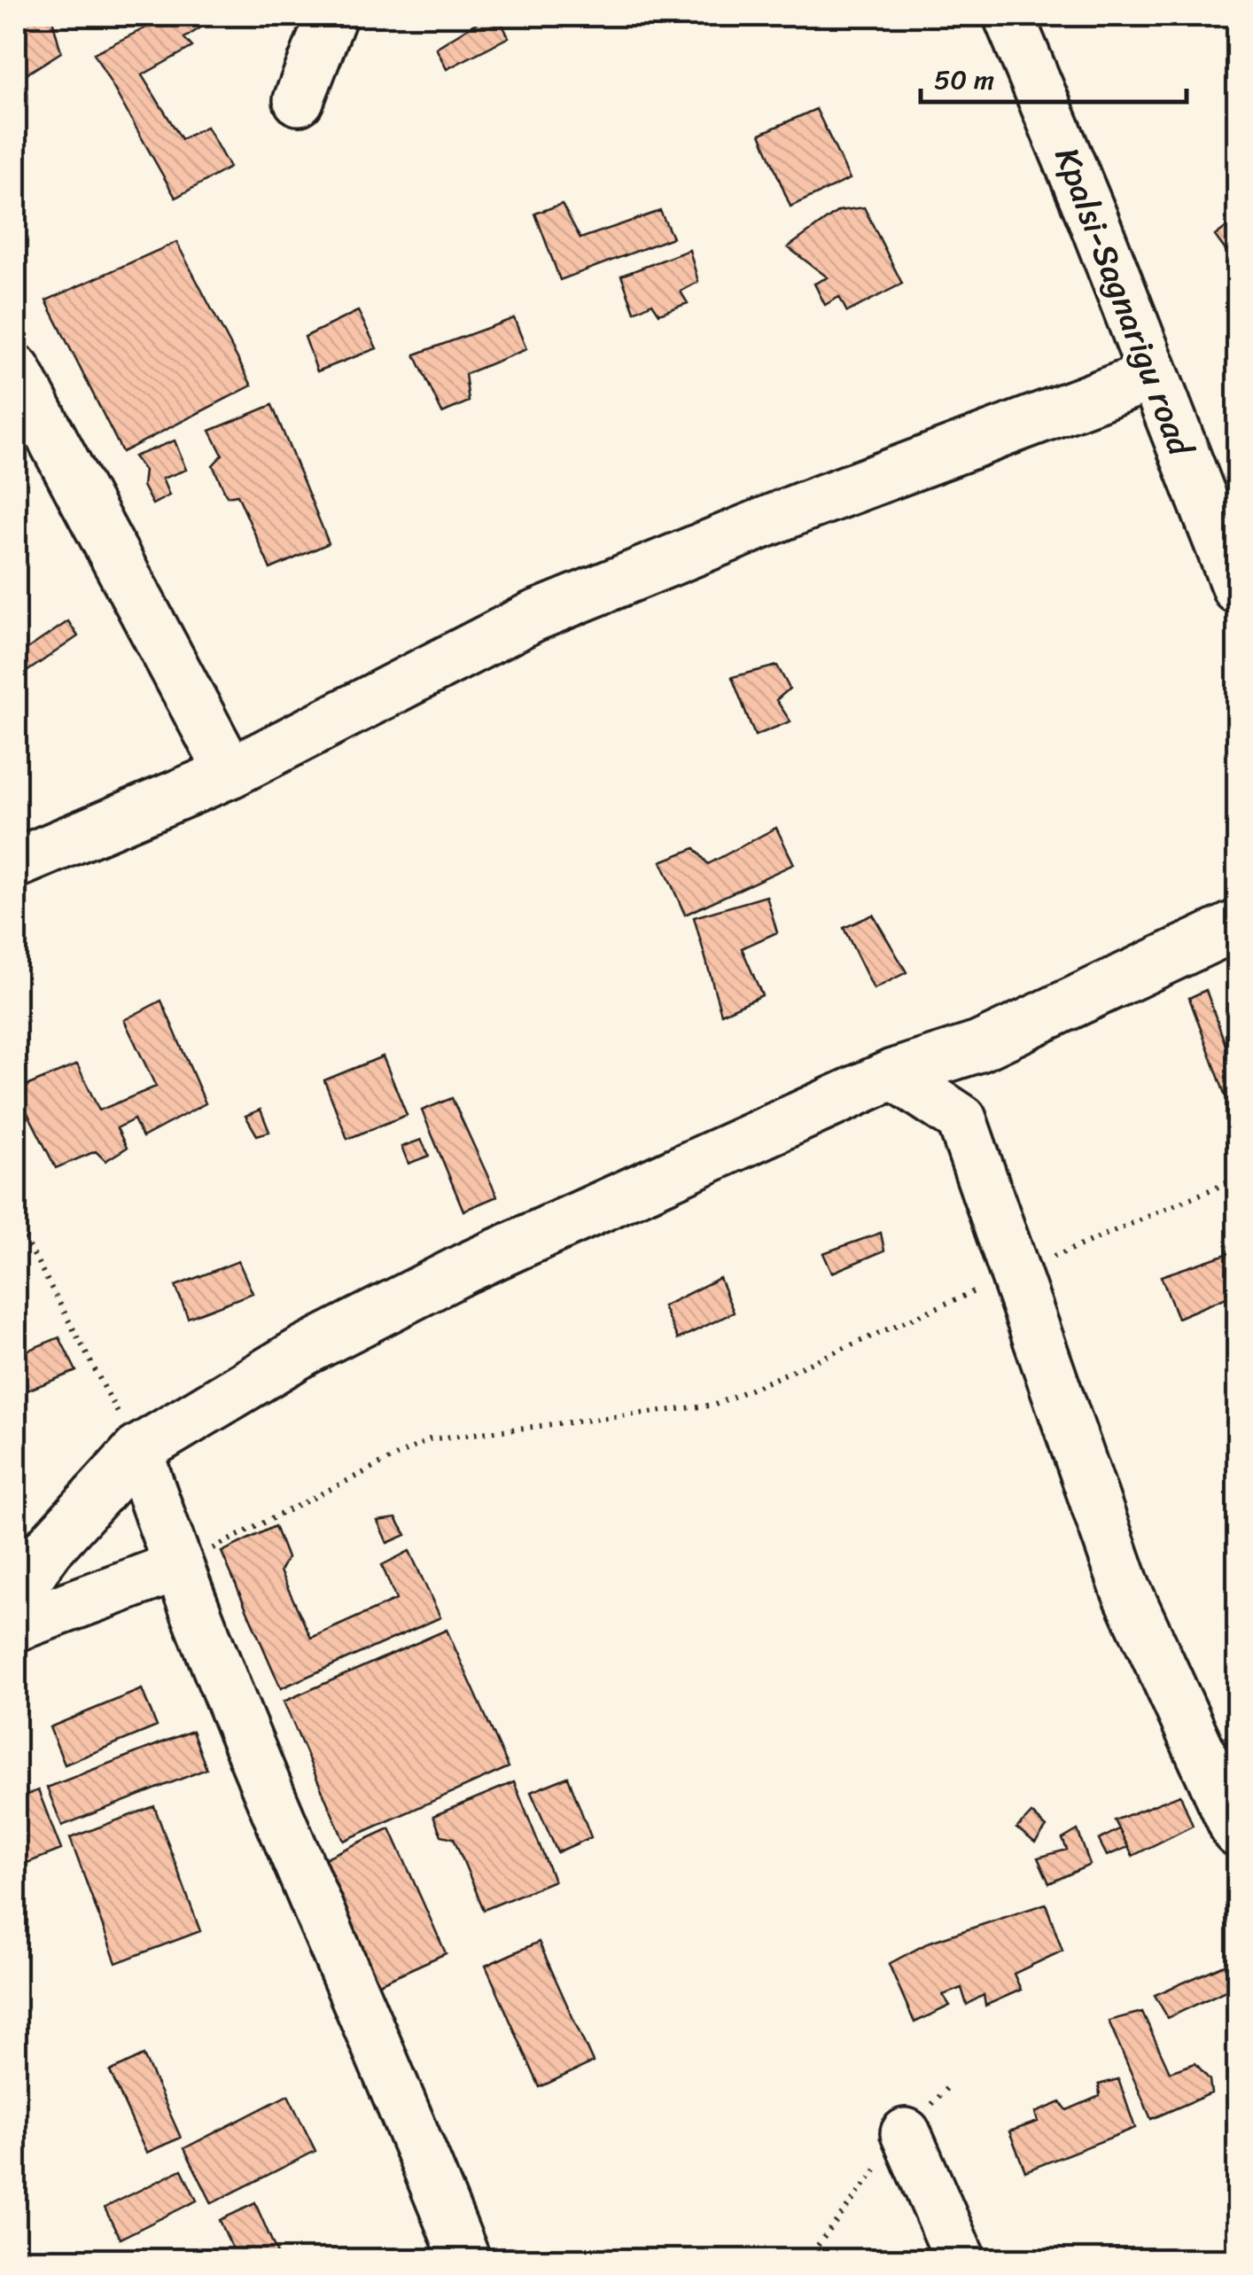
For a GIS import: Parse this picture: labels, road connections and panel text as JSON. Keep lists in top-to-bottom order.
{
  "streets": {
    "street": ["Kpalsi-Sagnarigu road"]
  },
  "scale_bar": "50 m"
}
